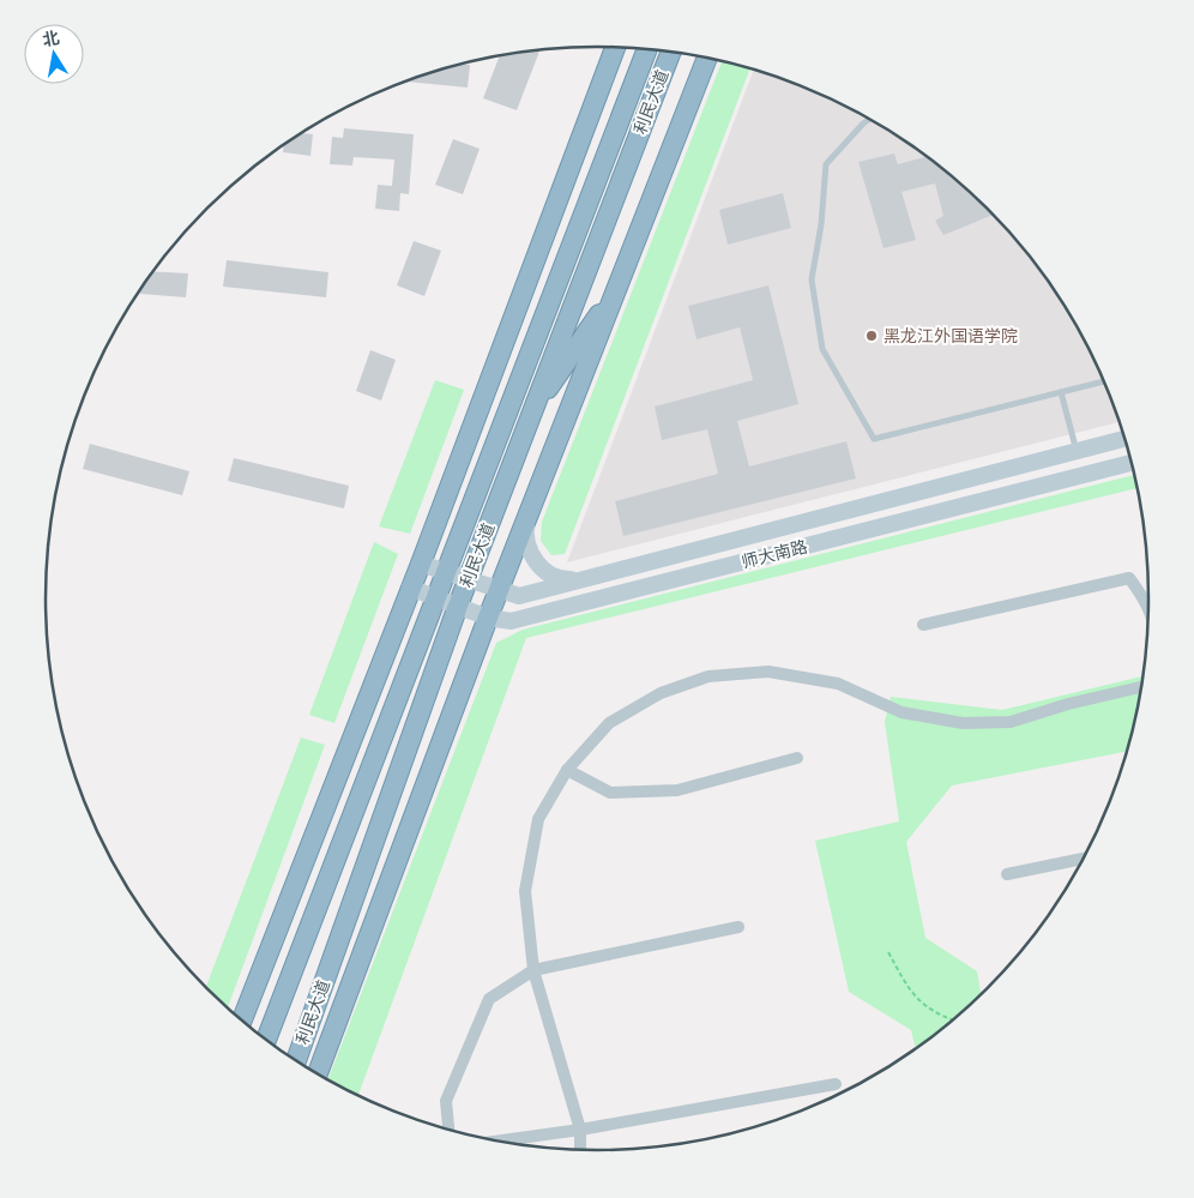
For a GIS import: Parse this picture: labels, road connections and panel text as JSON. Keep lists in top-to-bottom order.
{
  "streets": {
    "highway": ["利民大道"],
    "main road": ["师大南路"]
  },
  "crossings": [
    ["利民大道", "师大南路"]
  ],
  "places": ["黑龙江外国语学院"],
  "north": "top"
}
